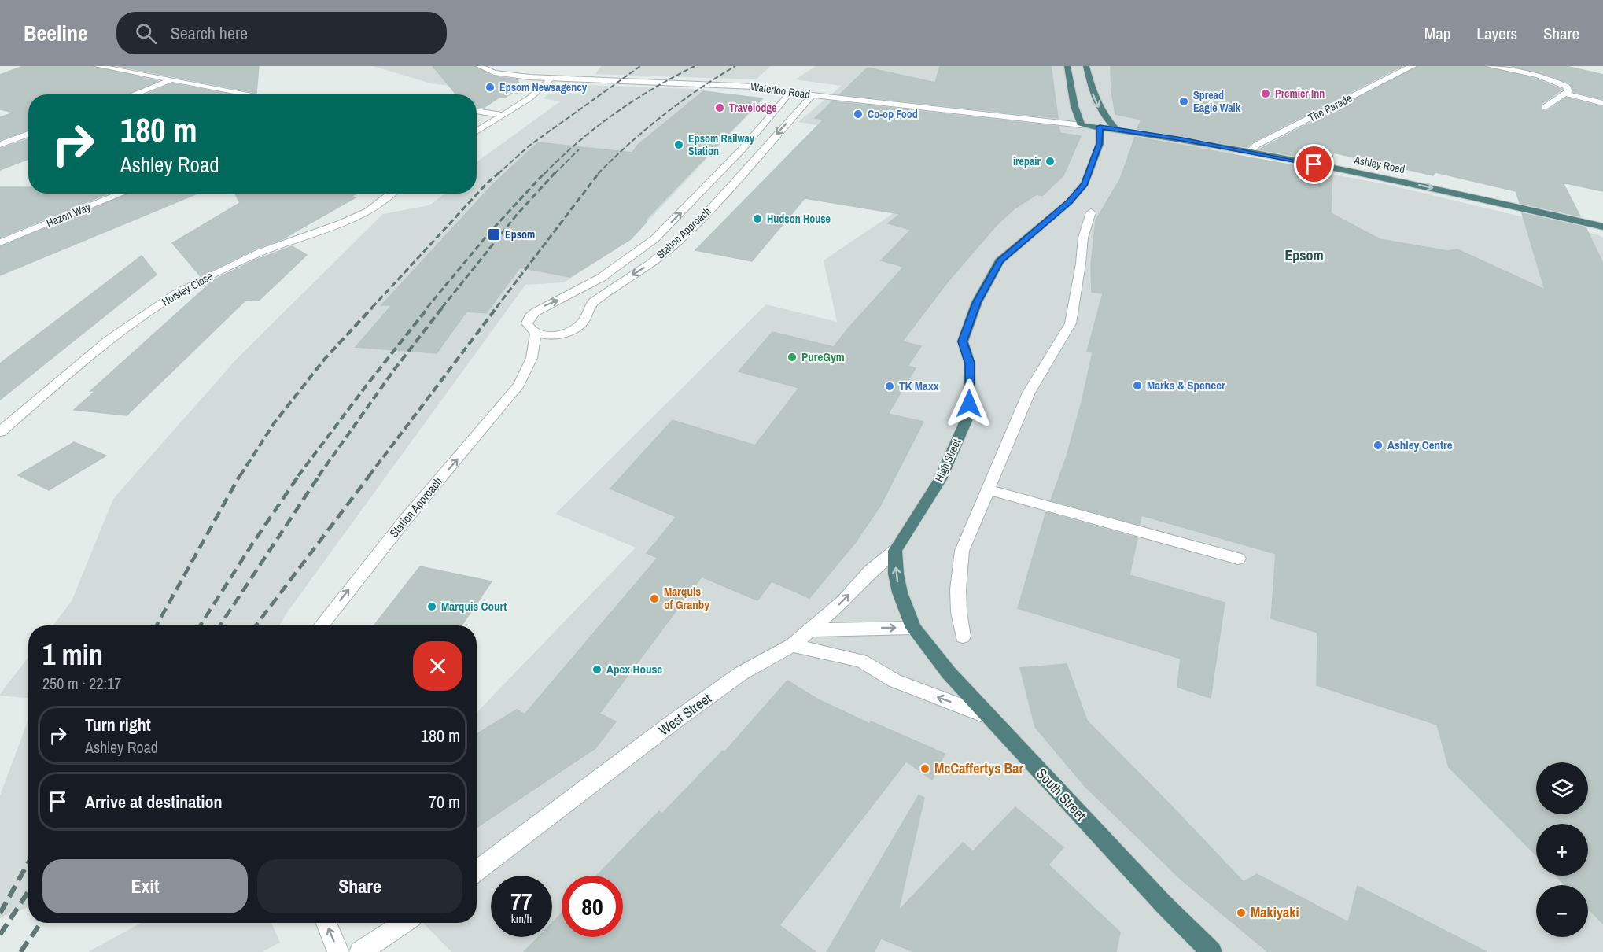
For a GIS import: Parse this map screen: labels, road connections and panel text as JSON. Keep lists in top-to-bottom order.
{
  "streets": {
    "highway": ["Ashley Road", "High Street", "South Street"],
    "street": [
      "Waterloo Road",
      "The Parade",
      "Hazon Way",
      "Station Approach",
      "Horsley Close",
      "West Street"
    ]
  },
  "crossings": [
    ["Waterloo Road", "Ashley Road"],
    ["Waterloo Road", "Station Approach"],
    ["The Parade", "Ashley Road"],
    ["Ashley Road", "High Street"],
    ["High Street", "West Street"],
    ["High Street", "South Street"],
    ["West Street", "South Street"]
  ],
  "one_way": ["Ashley Road"],
  "districts": ["Epsom"],
  "places": {
    "other": [
      "Epsom Newsagency",
      "Premier Inn",
      "Spread Eagle Walk",
      "Travelodge",
      "Co-op Food",
      "Epsom Railway Station",
      "irepair",
      "Hudson House",
      "PureGym",
      "Marks & Spencer",
      "TK Maxx",
      "Ashley Centre",
      "Marquis of Granby",
      "Marquis Court",
      "Apex House",
      "McCaffertys Bar",
      "Makiyaki"
    ],
    "transit": ["Epsom"]
  },
  "page": {
    "header": "Beeline",
    "search": "Search here",
    "nav": ["Map", "Layers", "Share"],
    "turn": ["180 m", "Ashley Road"],
    "heading": ["1 min", "250 m · 22:17"],
    "list": [
      {
        "name": "Turn right",
        "note": "Ashley Road",
        "value": "180 m"
      },
      {
        "name": "Arrive at destination",
        "value": "70 m"
      }
    ],
    "map_buttons": ["+", "−"],
    "buttons": ["Exit", "Share"],
    "speed": "77 km/h",
    "limit": "80"
  }
}
